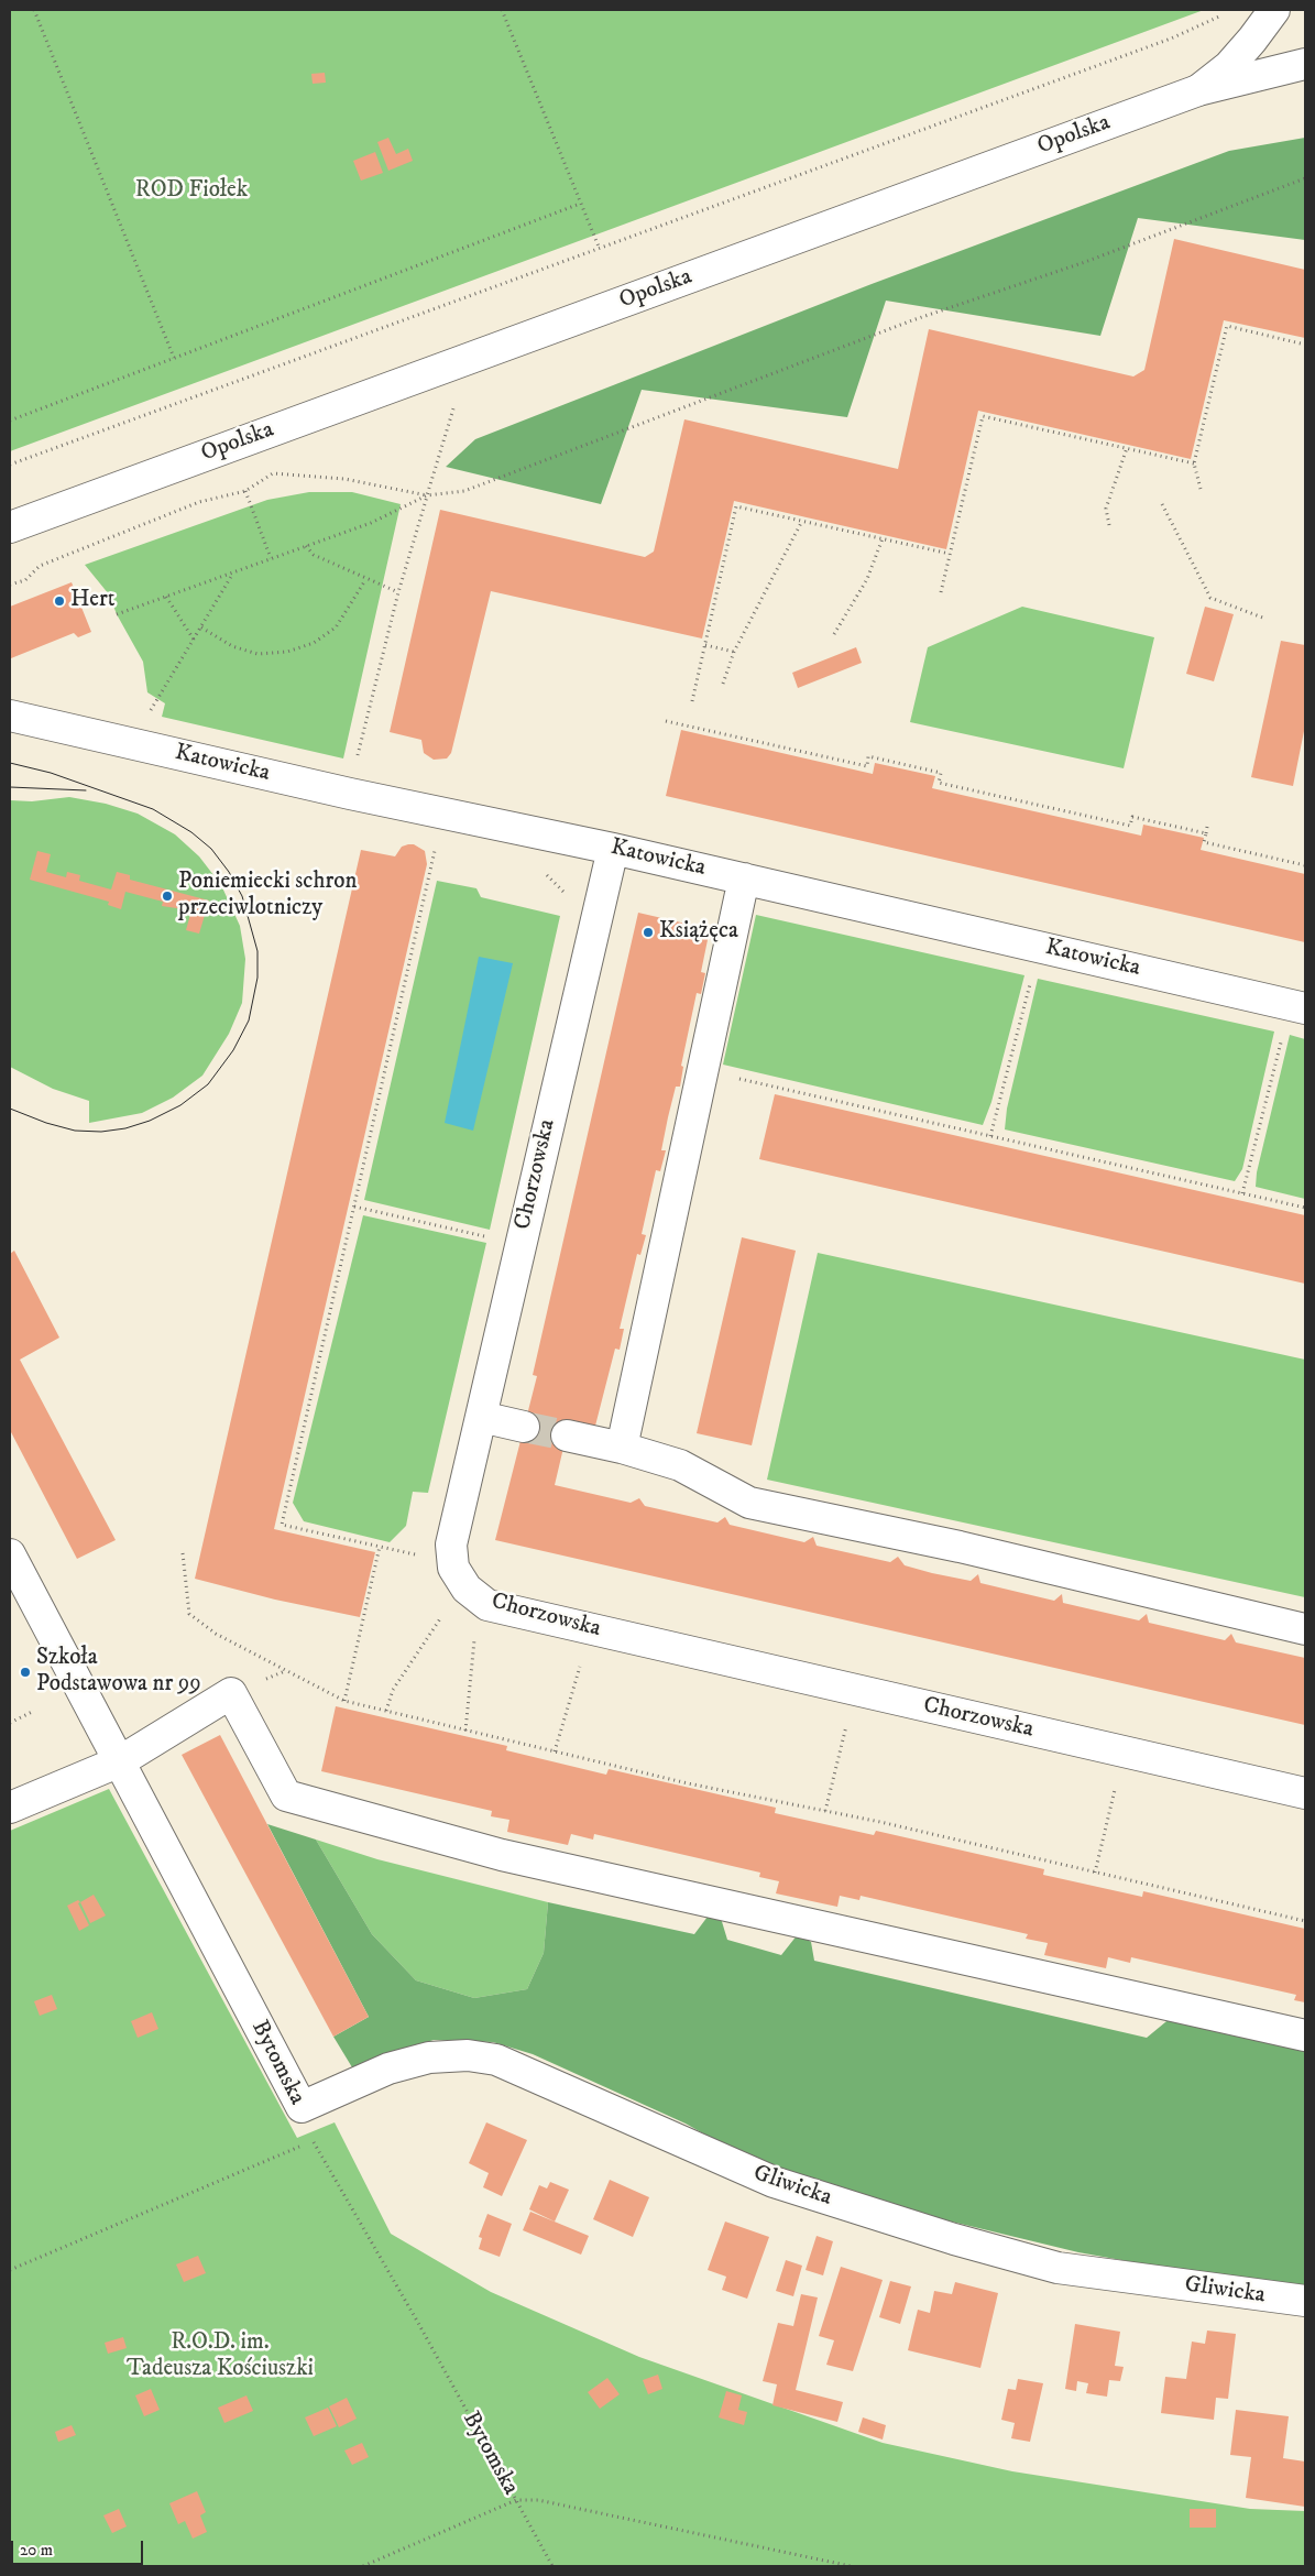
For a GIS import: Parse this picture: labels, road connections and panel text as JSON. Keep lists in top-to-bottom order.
{
  "streets": {
    "street": [
      "Opolska",
      "Katowicka",
      "Chorzowska",
      "Bytomska",
      "Gliwicka"
    ]
  },
  "crossings": [
    ["Katowicka", "Chorzowska"],
    ["Bytomska", "Gliwicka"]
  ],
  "parks": ["ROD Fiołek", "R.O.D. im. Tadeusza Kościuszki"],
  "places": [
    "Hert",
    "Poniemiecki schron przeciwlotniczy",
    "Książęca",
    "Szkoła Podstawowa nr 99"
  ],
  "scale_bar": "20 m"
}
